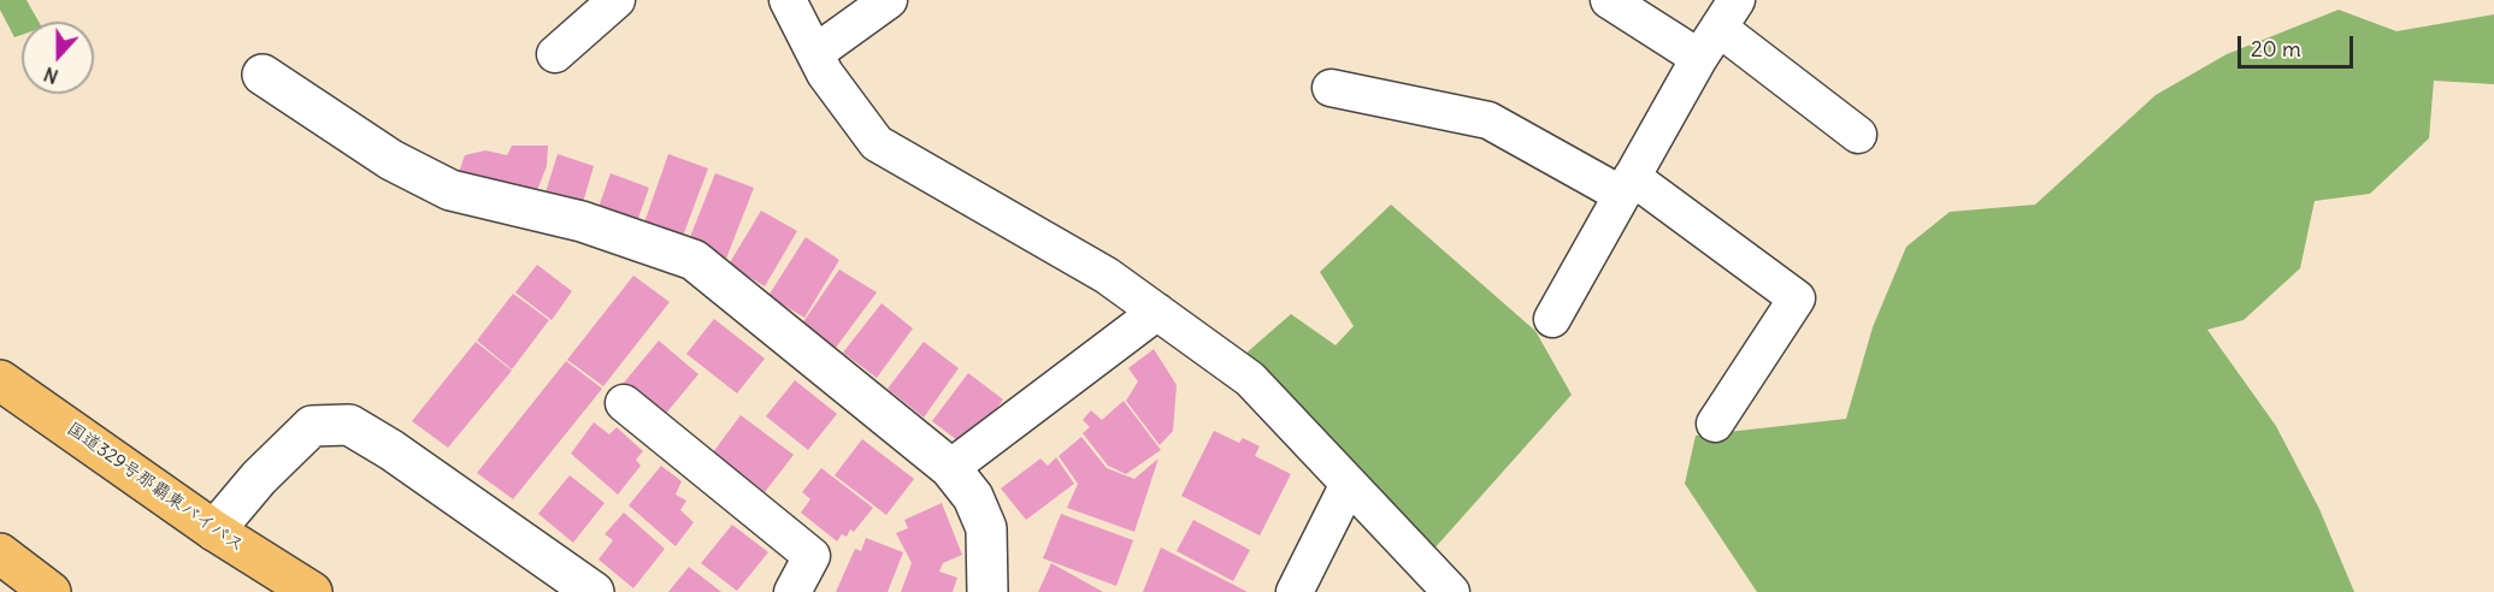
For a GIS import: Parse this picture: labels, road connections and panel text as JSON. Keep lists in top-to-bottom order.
{
  "streets": {
    "highway": ["国道329号那覇東バイパス"]
  },
  "scale_bar": "20 m",
  "north": "bottom"
}
